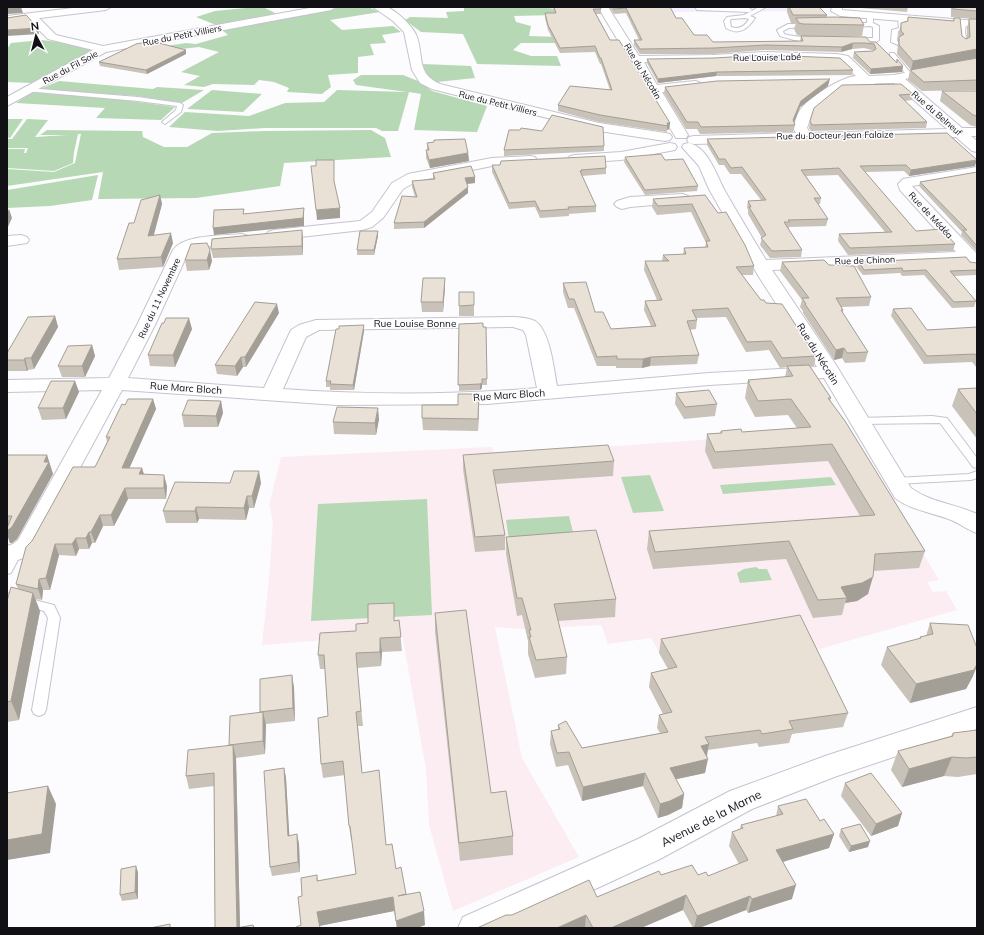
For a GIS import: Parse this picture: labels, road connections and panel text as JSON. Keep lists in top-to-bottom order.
{
  "streets": {
    "street": [
      "Rue du Petit Villiers",
      "Rue Louise Labé",
      "Rue du Fil Soie",
      "Rue du Nécotin",
      "Rue du Belneuf",
      "Rue du Docteur Jean Falaize",
      "Rue de Médéa",
      "Rue de Chinon",
      "Rue du 11 Novembre",
      "Rue Louise Bonne",
      "Rue Marc Bloch",
      "Avenue de la Marne"
    ]
  },
  "crossings": [
    ["Rue du Petit Villiers", "Rue du Fil Soie"],
    ["Rue du Petit Villiers", "Rue du Nécotin"],
    ["Rue du Petit Villiers", "Rue du Docteur Jean Falaize"],
    ["Rue du Petit Villiers", "Rue du 11 Novembre"],
    ["Rue Louise Labé", "Rue du Nécotin"],
    ["Rue du Nécotin", "Rue du Docteur Jean Falaize"],
    ["Rue du Nécotin", "Rue de Chinon"],
    ["Rue du Nécotin", "Rue du 11 Novembre"],
    ["Rue du Nécotin", "Rue Marc Bloch"],
    ["Rue du Belneuf", "Rue du Docteur Jean Falaize"],
    ["Rue du Docteur Jean Falaize", "Rue du 11 Novembre"],
    ["Rue de Médéa", "Rue de Chinon"],
    ["Rue du 11 Novembre", "Rue Marc Bloch"],
    ["Rue Louise Bonne", "Rue Marc Bloch"]
  ],
  "north": "top"
}
